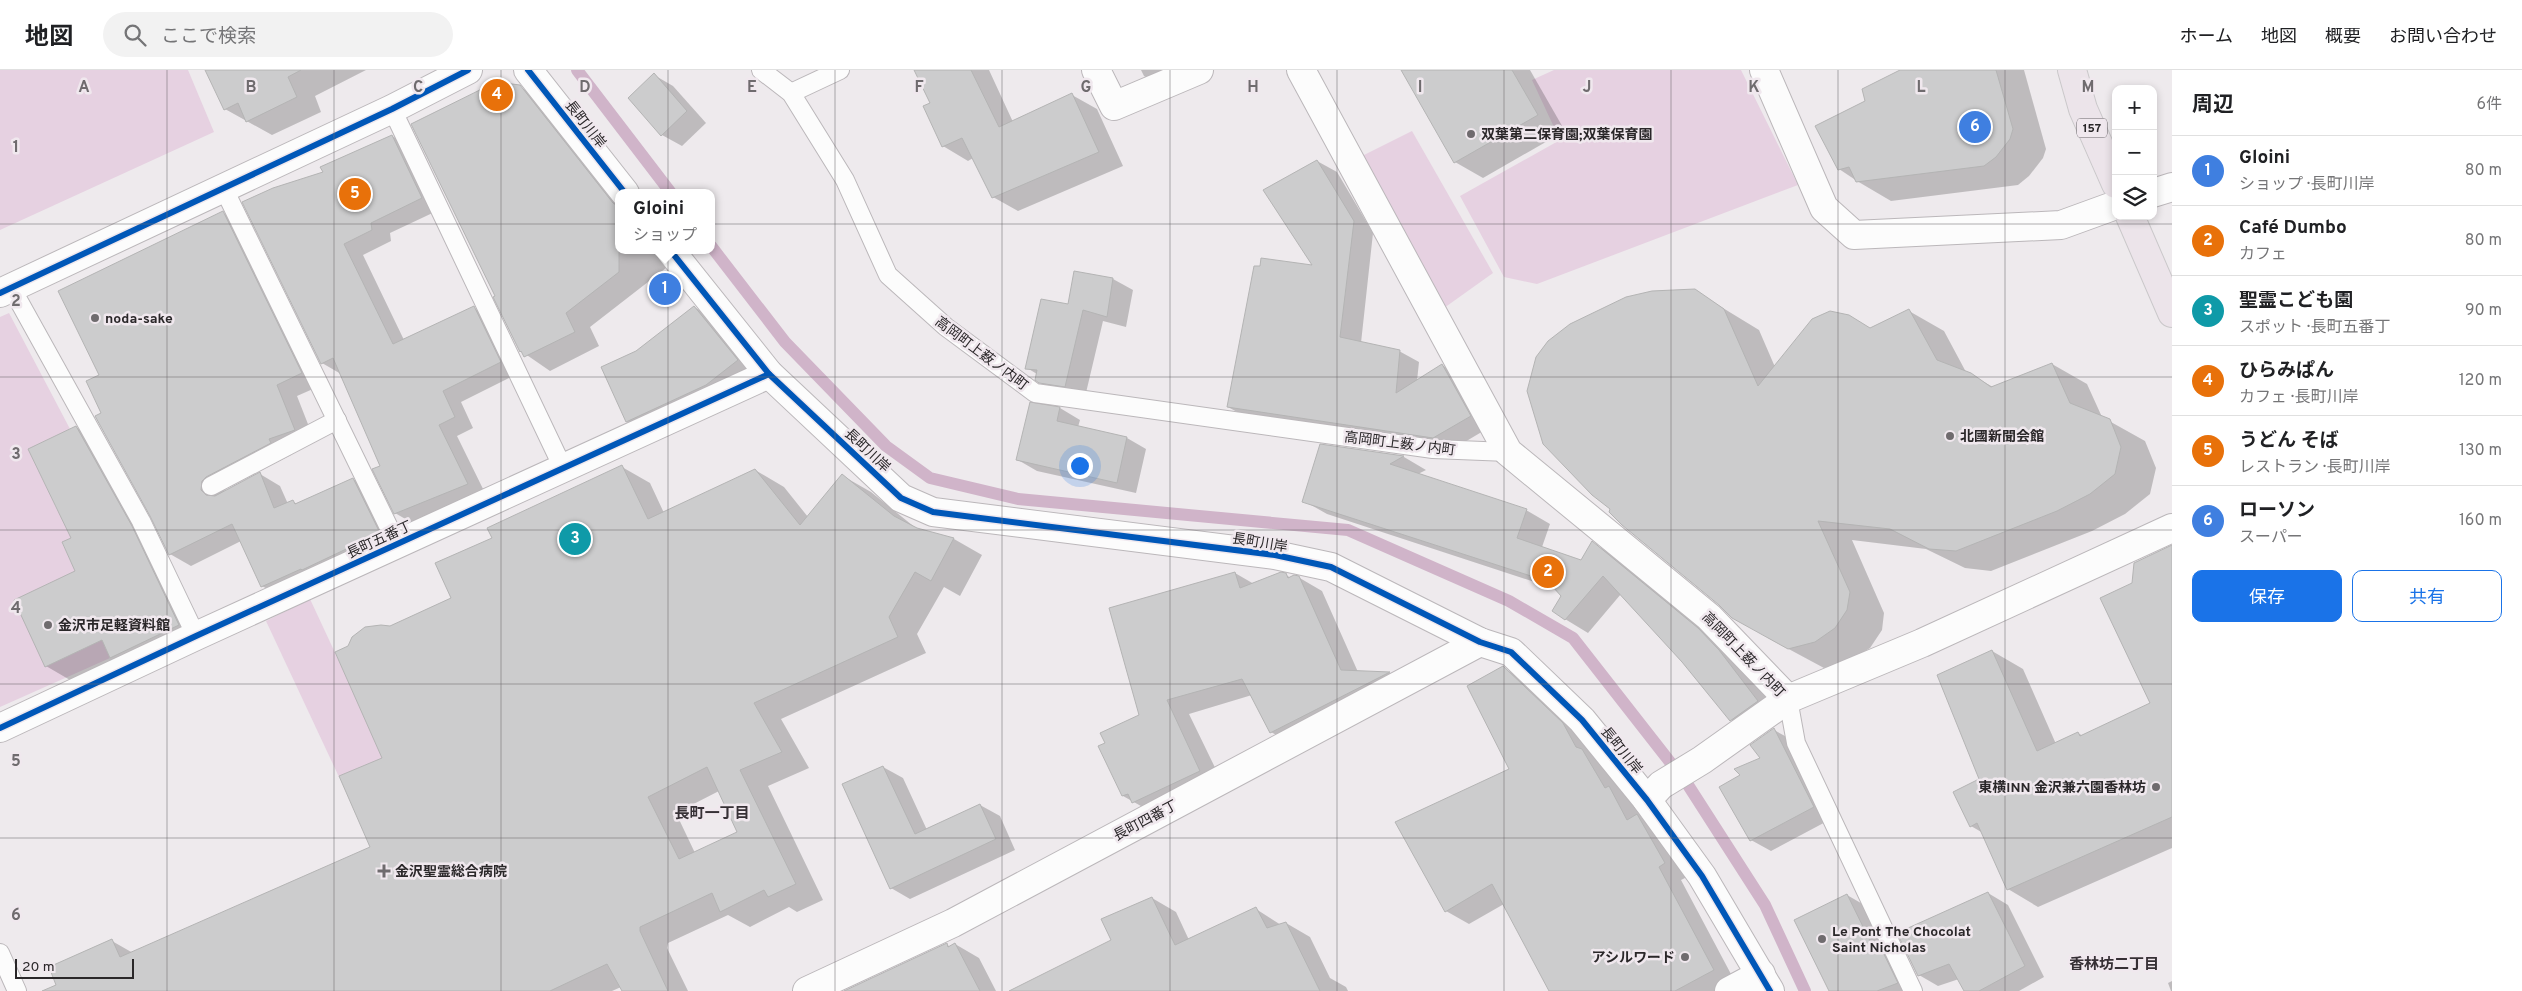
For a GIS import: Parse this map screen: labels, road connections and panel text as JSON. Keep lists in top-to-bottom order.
{
  "streets": {
    "highway": ["157"],
    "street": [
      "長町川岸",
      "高岡町上薮ノ内町",
      "長町五番丁",
      "長町四番丁"
    ]
  },
  "crossings": [
    ["長町川岸", "長町五番丁"],
    ["長町川岸", "長町四番丁"]
  ],
  "districts": ["長町一丁目", "香林坊二丁目"],
  "places": {
    "other": [
      "双葉第二保育園;双葉保育園",
      "noda-sake",
      "北國新聞会館",
      "金沢市足軽資料館",
      "東横INN 金沢兼六園香林坊",
      "Le Pont The Chocolat Saint Nicholas",
      "アシルワード"
    ],
    "health": ["金沢聖霊総合病院"]
  },
  "scale_bar": "20 m",
  "page": {
    "header": "地図",
    "search": "ここで検索",
    "nav": [
      "ホーム",
      "地図",
      "概要",
      "お問い合わせ"
    ],
    "heading": ["周辺", "6件"],
    "pins": [
      "4",
      "6",
      "5",
      "1",
      "3",
      "2"
    ],
    "map_buttons": ["+", "−"],
    "list": [
      {
        "mark": "1",
        "name": "Gloini",
        "note": "ショップ · 長町川岸",
        "value": "80 m"
      },
      {
        "mark": "2",
        "name": "Café Dumbo",
        "note": "カフェ",
        "value": "80 m"
      },
      {
        "mark": "3",
        "name": "聖霊こども園",
        "note": "スポット · 長町五番丁",
        "value": "90 m"
      },
      {
        "mark": "4",
        "name": "ひらみぱん",
        "note": "カフェ · 長町川岸",
        "value": "120 m"
      },
      {
        "mark": "5",
        "name": "うどん そば",
        "note": "レストラン · 長町川岸",
        "value": "130 m"
      },
      {
        "mark": "6",
        "name": "ローソン",
        "note": "スーパー",
        "value": "160 m"
      }
    ],
    "popup": ["Gloini", "ショップ"],
    "buttons": ["保存", "共有"],
    "scale": "20 m"
  },
  "grid": {
    "columns": [
      "A",
      "B",
      "C",
      "D",
      "E",
      "F",
      "G",
      "H",
      "I",
      "J",
      "K",
      "L",
      "M"
    ],
    "rows": [
      "1",
      "2",
      "3",
      "4",
      "5",
      "6"
    ]
  }
}
